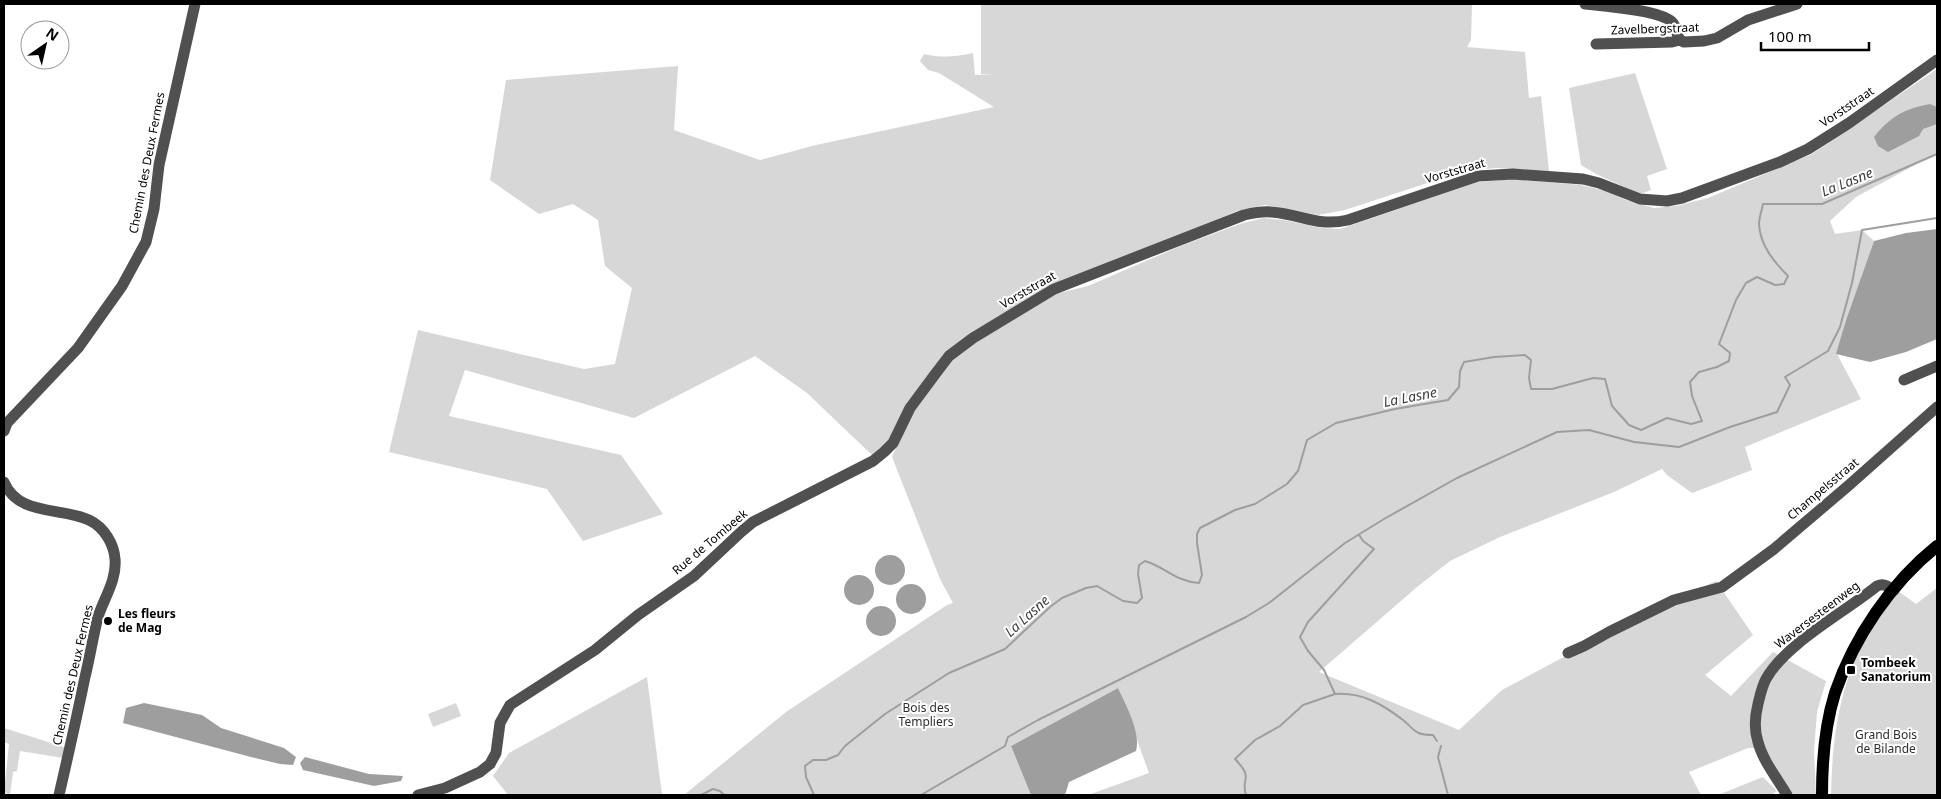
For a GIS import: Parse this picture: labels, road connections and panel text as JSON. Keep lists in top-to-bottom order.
{
  "streets": {
    "street": [
      "Zavelbergstraat",
      "Vorststraat",
      "Chemin des Deux Fermes",
      "Champelsstraat",
      "Rue de Tombeek",
      "Waversesteenweg"
    ]
  },
  "crossings": [
    ["Vorststraat", "Rue de Tombeek"]
  ],
  "water": ["La Lasne"],
  "parks": ["Bois des Templiers", "Grand Bois de Bilande"],
  "places": {
    "other": ["Les fleurs de Mag"],
    "transit": ["Tombeek Sanatorium"]
  },
  "scale_bar": "100 m",
  "north": "top right"
}
